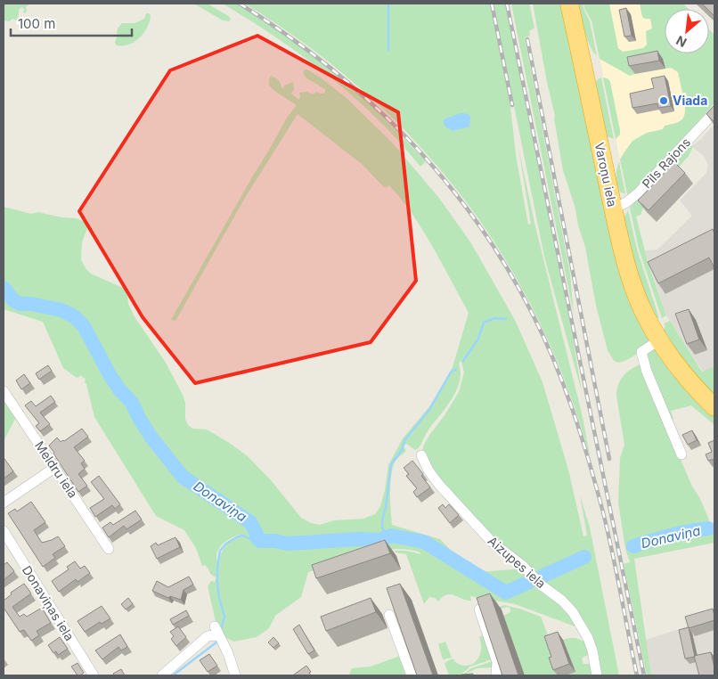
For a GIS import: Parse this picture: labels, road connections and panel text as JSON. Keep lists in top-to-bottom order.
{
  "streets": {
    "highway": ["Varoņu iela"],
    "street": [
      "Pils Rajons",
      "Meldru iela",
      "Aizupes iela",
      "Donaviņas iela"
    ]
  },
  "crossings": [
    ["Pils Rajons", "Varoņu iela"]
  ],
  "water": ["Donaviņa"],
  "places": ["Viada"],
  "scale_bar": "100 m",
  "north": "bottom left"
}
